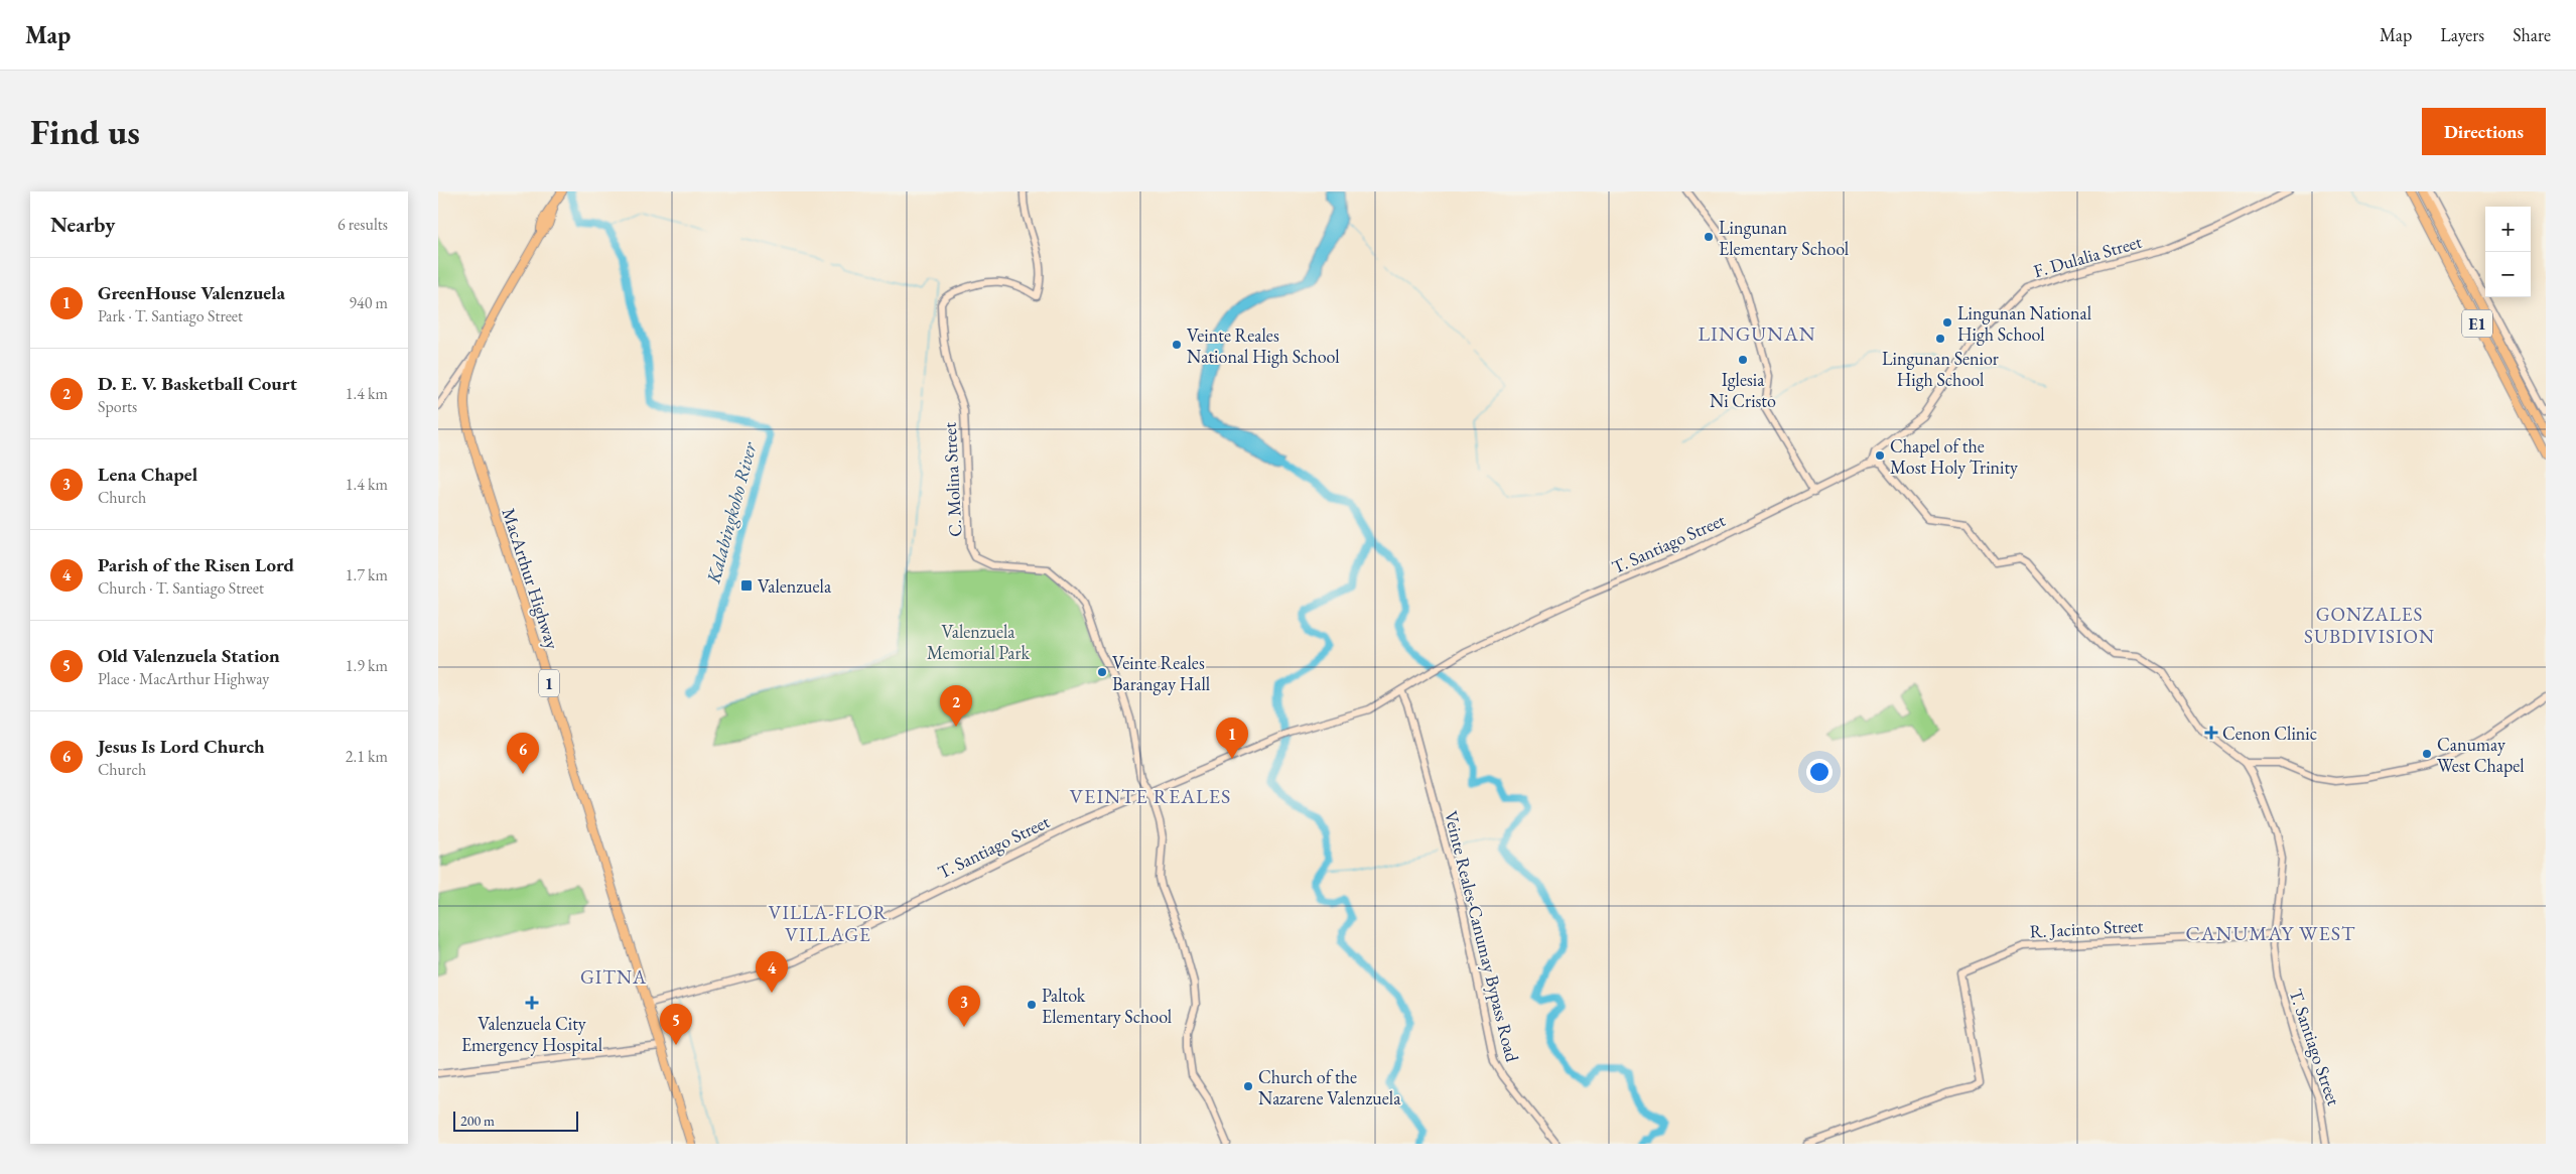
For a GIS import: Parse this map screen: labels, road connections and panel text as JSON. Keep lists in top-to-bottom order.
{
  "streets": {
    "highway": ["E1", "MacArthur Highway", "1"],
    "street": [
      "F. Dulalia Street",
      "C. Molina Street",
      "T. Santiago Street",
      "R. Jacinto Street",
      "Veinte Reales-Canumay Bypass Road"
    ]
  },
  "crossings": [
    ["F. Dulalia Street", "T. Santiago Street"],
    ["C. Molina Street", "T. Santiago Street"],
    ["T. Santiago Street", "MacArthur Highway"],
    ["T. Santiago Street", "R. Jacinto Street"],
    ["T. Santiago Street", "Veinte Reales-Canumay Bypass Road"]
  ],
  "districts": [
    "LINGUNAN",
    "GONZALES SUBDIVISION",
    "VEINTE REALES",
    "VILLA-FLOR VILLAGE",
    "CANUMAY WEST",
    "GITNA"
  ],
  "water": ["Kalabingkoho River"],
  "parks": ["Valenzuela Memorial Park"],
  "places": {
    "other": [
      "Lingunan Elementary School",
      "Lingunan National High School",
      "Lingunan Senior High School",
      "Veinte Reales National High School",
      "Iglesia Ni Cristo",
      "Chapel of the Most Holy Trinity",
      "Veinte Reales Barangay Hall",
      "Canumay West Chapel",
      "Paltok Elementary School",
      "Church of the Nazarene Valenzuela"
    ],
    "transit": ["Valenzuela"],
    "health": ["Cenon Clinic", "Valenzuela City Emergency Hospital"]
  },
  "scale_bar": "200 m",
  "page": {
    "header": "Map",
    "nav": ["Map", "Layers", "Share"],
    "buttons": "Directions",
    "title": "Find us",
    "heading": ["Nearby", "6 results"],
    "map_buttons": ["+", "−"],
    "list": [
      {
        "mark": "1",
        "name": "GreenHouse Valenzuela",
        "note": "Park · T. Santiago Street",
        "value": "940 m"
      },
      {
        "mark": "2",
        "name": "D. E. V. Basketball Court",
        "note": "Sports",
        "value": "1.4 km"
      },
      {
        "mark": "3",
        "name": "Lena Chapel",
        "note": "Church",
        "value": "1.4 km"
      },
      {
        "mark": "4",
        "name": "Parish of the Risen Lord",
        "note": "Church · T. Santiago Street",
        "value": "1.7 km"
      },
      {
        "mark": "5",
        "name": "Old Valenzuela Station",
        "note": "Place · MacArthur Highway",
        "value": "1.9 km"
      },
      {
        "mark": "6",
        "name": "Jesus Is Lord Church",
        "note": "Church",
        "value": "2.1 km"
      }
    ],
    "pins": [
      "2",
      "1",
      "6",
      "4",
      "3",
      "5"
    ],
    "scale": "200 m"
  }
}
